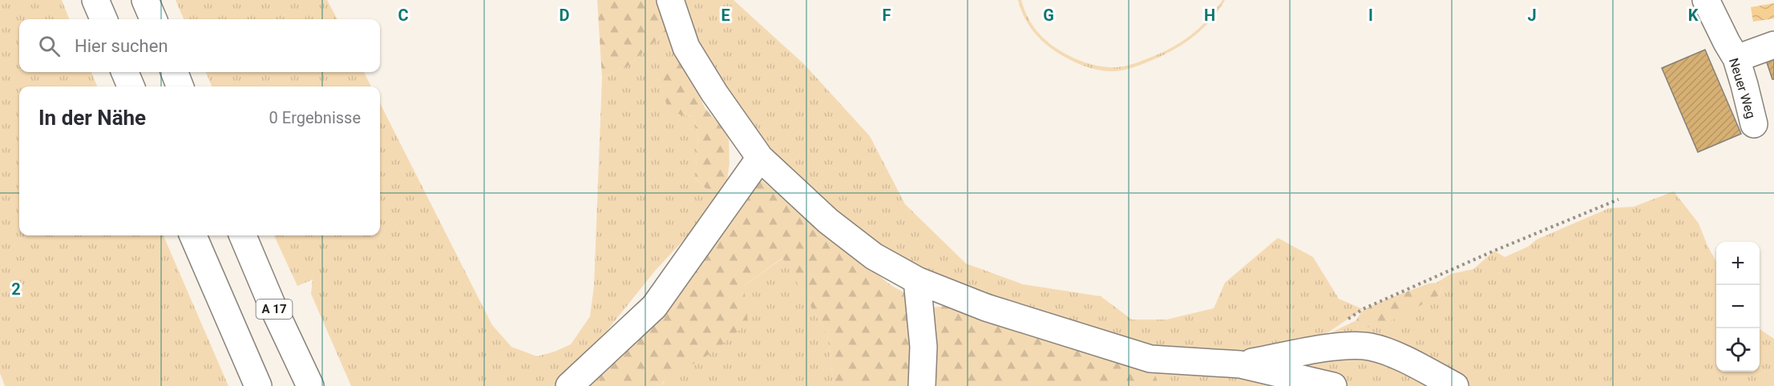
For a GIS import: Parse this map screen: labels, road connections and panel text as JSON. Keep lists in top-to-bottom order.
{
  "streets": {
    "main road": ["Neuer Weg", "A 17"]
  },
  "page": {
    "search": "Hier suchen",
    "heading": ["In der Nähe", "0 Ergebnisse"],
    "map_buttons": ["+", "−"]
  },
  "grid": {
    "columns": [
      "C",
      "D",
      "E",
      "F",
      "G",
      "H",
      "I",
      "J",
      "K"
    ],
    "rows": ["2"]
  }
}
